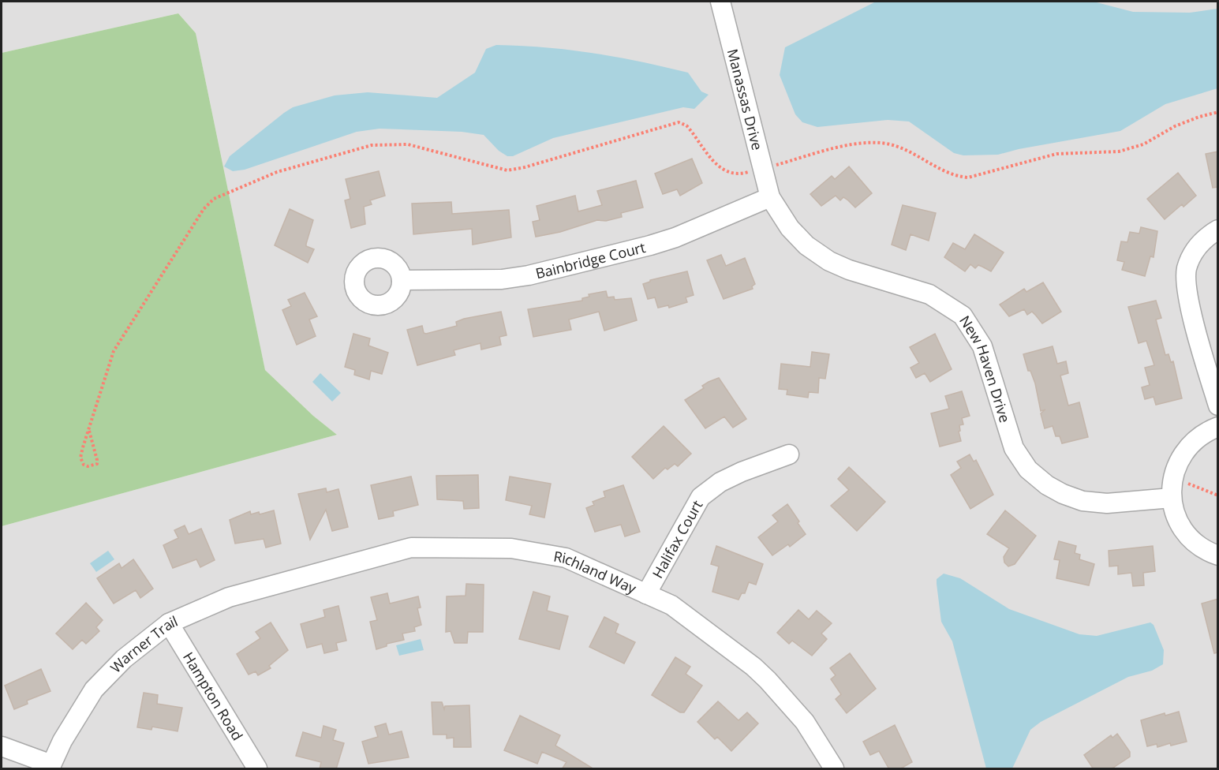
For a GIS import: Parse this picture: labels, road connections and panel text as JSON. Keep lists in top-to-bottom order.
{
  "streets": {
    "street": [
      "Manassas Drive",
      "Bainbridge Court",
      "New Haven Drive",
      "Halifax Court",
      "Richland Way",
      "Warner Trail",
      "Hampton Road"
    ]
  },
  "crossings": [
    ["Manassas Drive", "Bainbridge Court"],
    ["Manassas Drive", "New Haven Drive"],
    ["Bainbridge Court", "New Haven Drive"],
    ["Halifax Court", "Richland Way"],
    ["Richland Way", "Warner Trail"],
    ["Warner Trail", "Hampton Road"]
  ]
}
